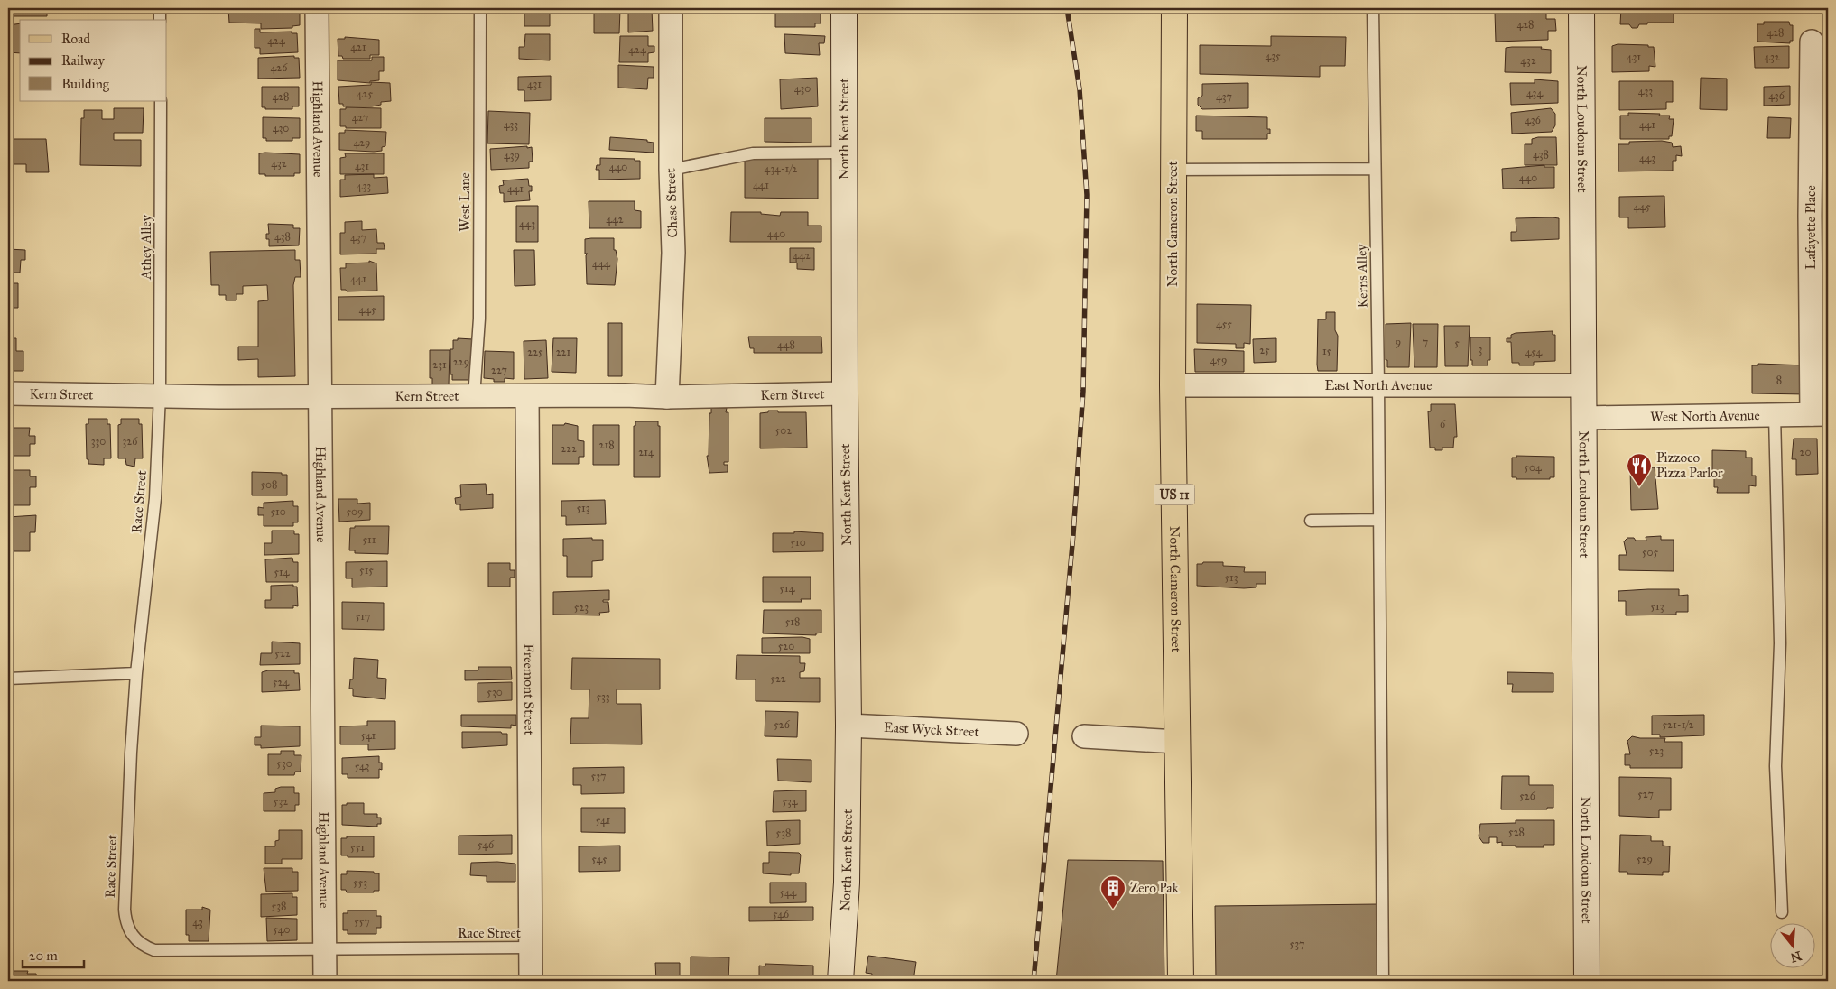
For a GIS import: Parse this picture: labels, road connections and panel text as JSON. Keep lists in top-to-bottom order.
{
  "streets": {
    "main road": ["North Cameron Street", "US 11"],
    "street": [
      "Highland Avenue",
      "North Kent Street",
      "North Loudoun Street",
      "Chase Street",
      "Lafayette Place",
      "East North Avenue",
      "Kern Street",
      "West North Avenue",
      "Freemont Street",
      "East Wyck Street"
    ],
    "lane": [
      "West Lane",
      "Athey Alley",
      "Kerns Alley",
      "Race Street"
    ]
  },
  "crossings": [
    ["Highland Avenue", "Kern Street"],
    ["Highland Avenue", "Race Street"],
    ["North Kent Street", "Kern Street"],
    ["North Kent Street", "East Wyck Street"],
    ["North Loudoun Street", "East North Avenue"],
    ["North Loudoun Street", "West North Avenue"],
    ["West Lane", "Kern Street"],
    ["Chase Street", "Kern Street"],
    ["North Cameron Street", "East North Avenue"],
    ["Lafayette Place", "West North Avenue"],
    ["Athey Alley", "Kern Street"],
    ["Athey Alley", "Race Street"],
    ["Kerns Alley", "East North Avenue"],
    ["Kern Street", "Race Street"],
    ["Kern Street", "Freemont Street"],
    ["Race Street", "Freemont Street"]
  ],
  "places": {
    "restaurant": ["Pizzoco Pizza Parlor"],
    "building": ["Zero Pak"]
  },
  "house_numbers": [
    "428",
    "428",
    "424",
    "421",
    "424",
    "435",
    "431",
    "432",
    "432",
    "426",
    "431",
    "430",
    "433",
    "434",
    "425",
    "436",
    "428",
    "437",
    "427",
    "436",
    "433",
    "441",
    "430",
    "429",
    "438",
    "439",
    "443",
    "432",
    "431",
    "440",
    "434-1/2",
    "440",
    "441",
    "433",
    "441",
    "445",
    "442",
    "443",
    "440",
    "438",
    "437",
    "442",
    "444",
    "441",
    "445",
    "455",
    "9",
    "7",
    "5",
    "448",
    "3",
    "25",
    "15",
    "225",
    "221",
    "454",
    "459",
    "229",
    "231",
    "227",
    "8",
    "6",
    "502",
    "330",
    "326",
    "218",
    "222",
    "214",
    "20",
    "504",
    "508",
    "513",
    "510",
    "509",
    "511",
    "510",
    "505",
    "515",
    "514",
    "513",
    "514",
    "513",
    "523",
    "517",
    "518",
    "520",
    "522",
    "522",
    "524",
    "530",
    "533",
    "526",
    "521-1/2",
    "541",
    "523",
    "530",
    "543",
    "537",
    "527",
    "526",
    "532",
    "534",
    "541",
    "528",
    "538",
    "546",
    "551",
    "545",
    "529",
    "553",
    "544",
    "538",
    "546",
    "557",
    "43",
    "540",
    "537"
  ],
  "legend": ["Road", "Railway", "Building"],
  "scale_bar": "20 m",
  "north": "bottom"
}
